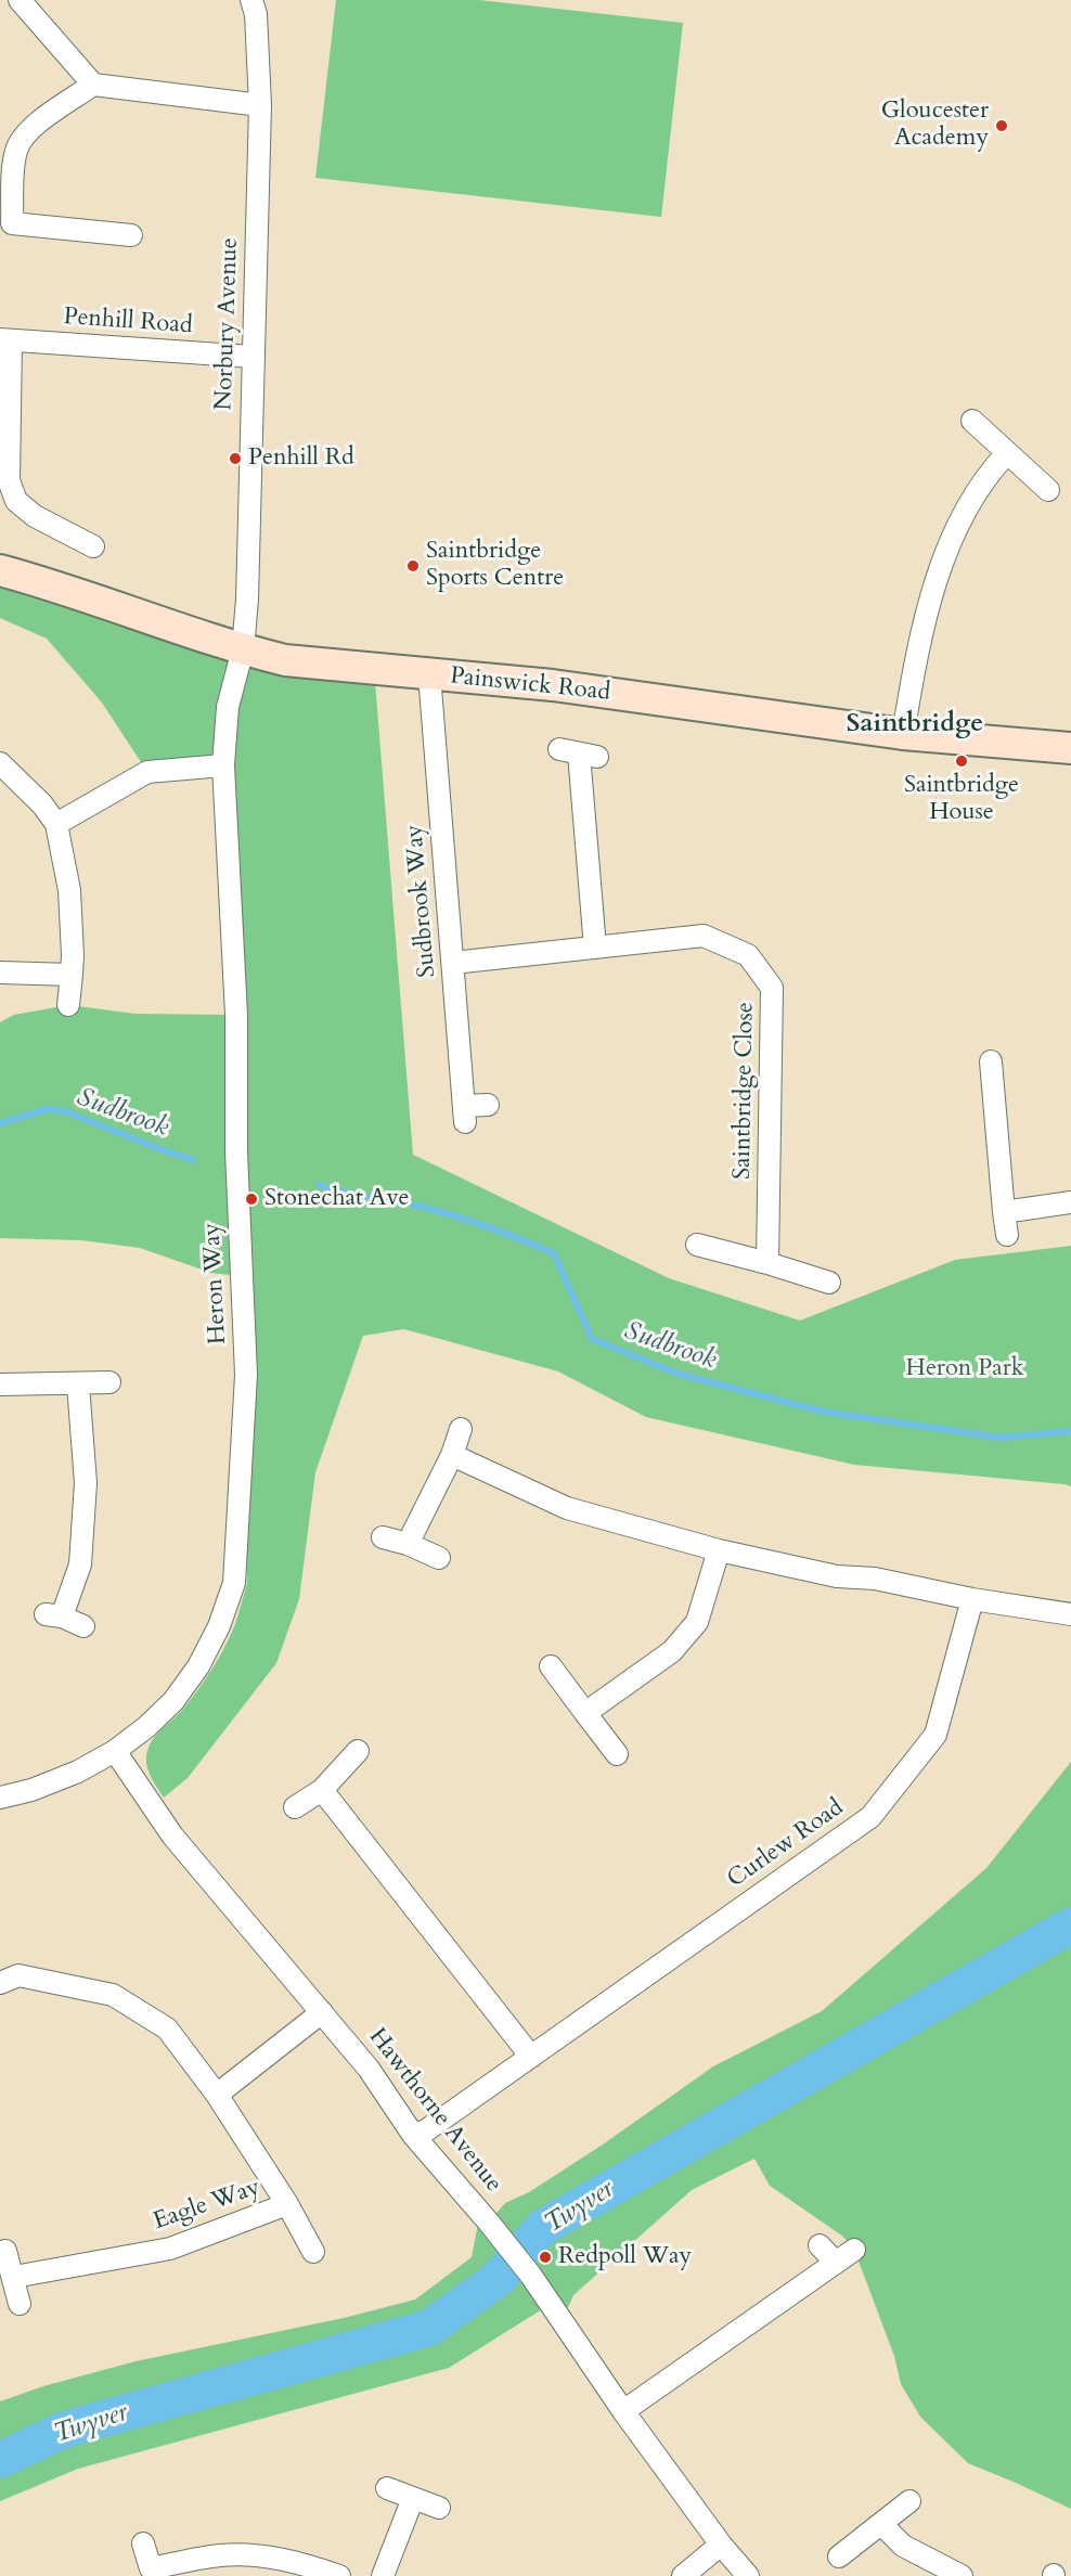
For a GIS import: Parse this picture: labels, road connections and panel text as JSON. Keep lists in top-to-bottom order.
{
  "streets": {
    "main road": ["Painswick Road"],
    "street": [
      "Penhill Road",
      "Norbury Avenue",
      "Sudbrook Way",
      "Saintbridge Close",
      "Heron Way",
      "Curlew Road",
      "Hawthorne Avenue",
      "Eagle Way"
    ]
  },
  "crossings": [
    ["Penhill Road", "Norbury Avenue"],
    ["Norbury Avenue", "Painswick Road"],
    ["Norbury Avenue", "Heron Way"],
    ["Painswick Road", "Sudbrook Way"],
    ["Painswick Road", "Heron Way"],
    ["Sudbrook Way", "Saintbridge Close"],
    ["Heron Way", "Hawthorne Avenue"],
    ["Curlew Road", "Hawthorne Avenue"]
  ],
  "districts": ["Saintbridge"],
  "water": ["Sudbrook", "Twyver"],
  "parks": ["Heron Park"],
  "places": [
    "Gloucester Academy",
    "Penhill Rd",
    "Saintbridge Sports Centre",
    "Saintbridge House",
    "Stonechat Ave",
    "Redpoll Way"
  ]
}
